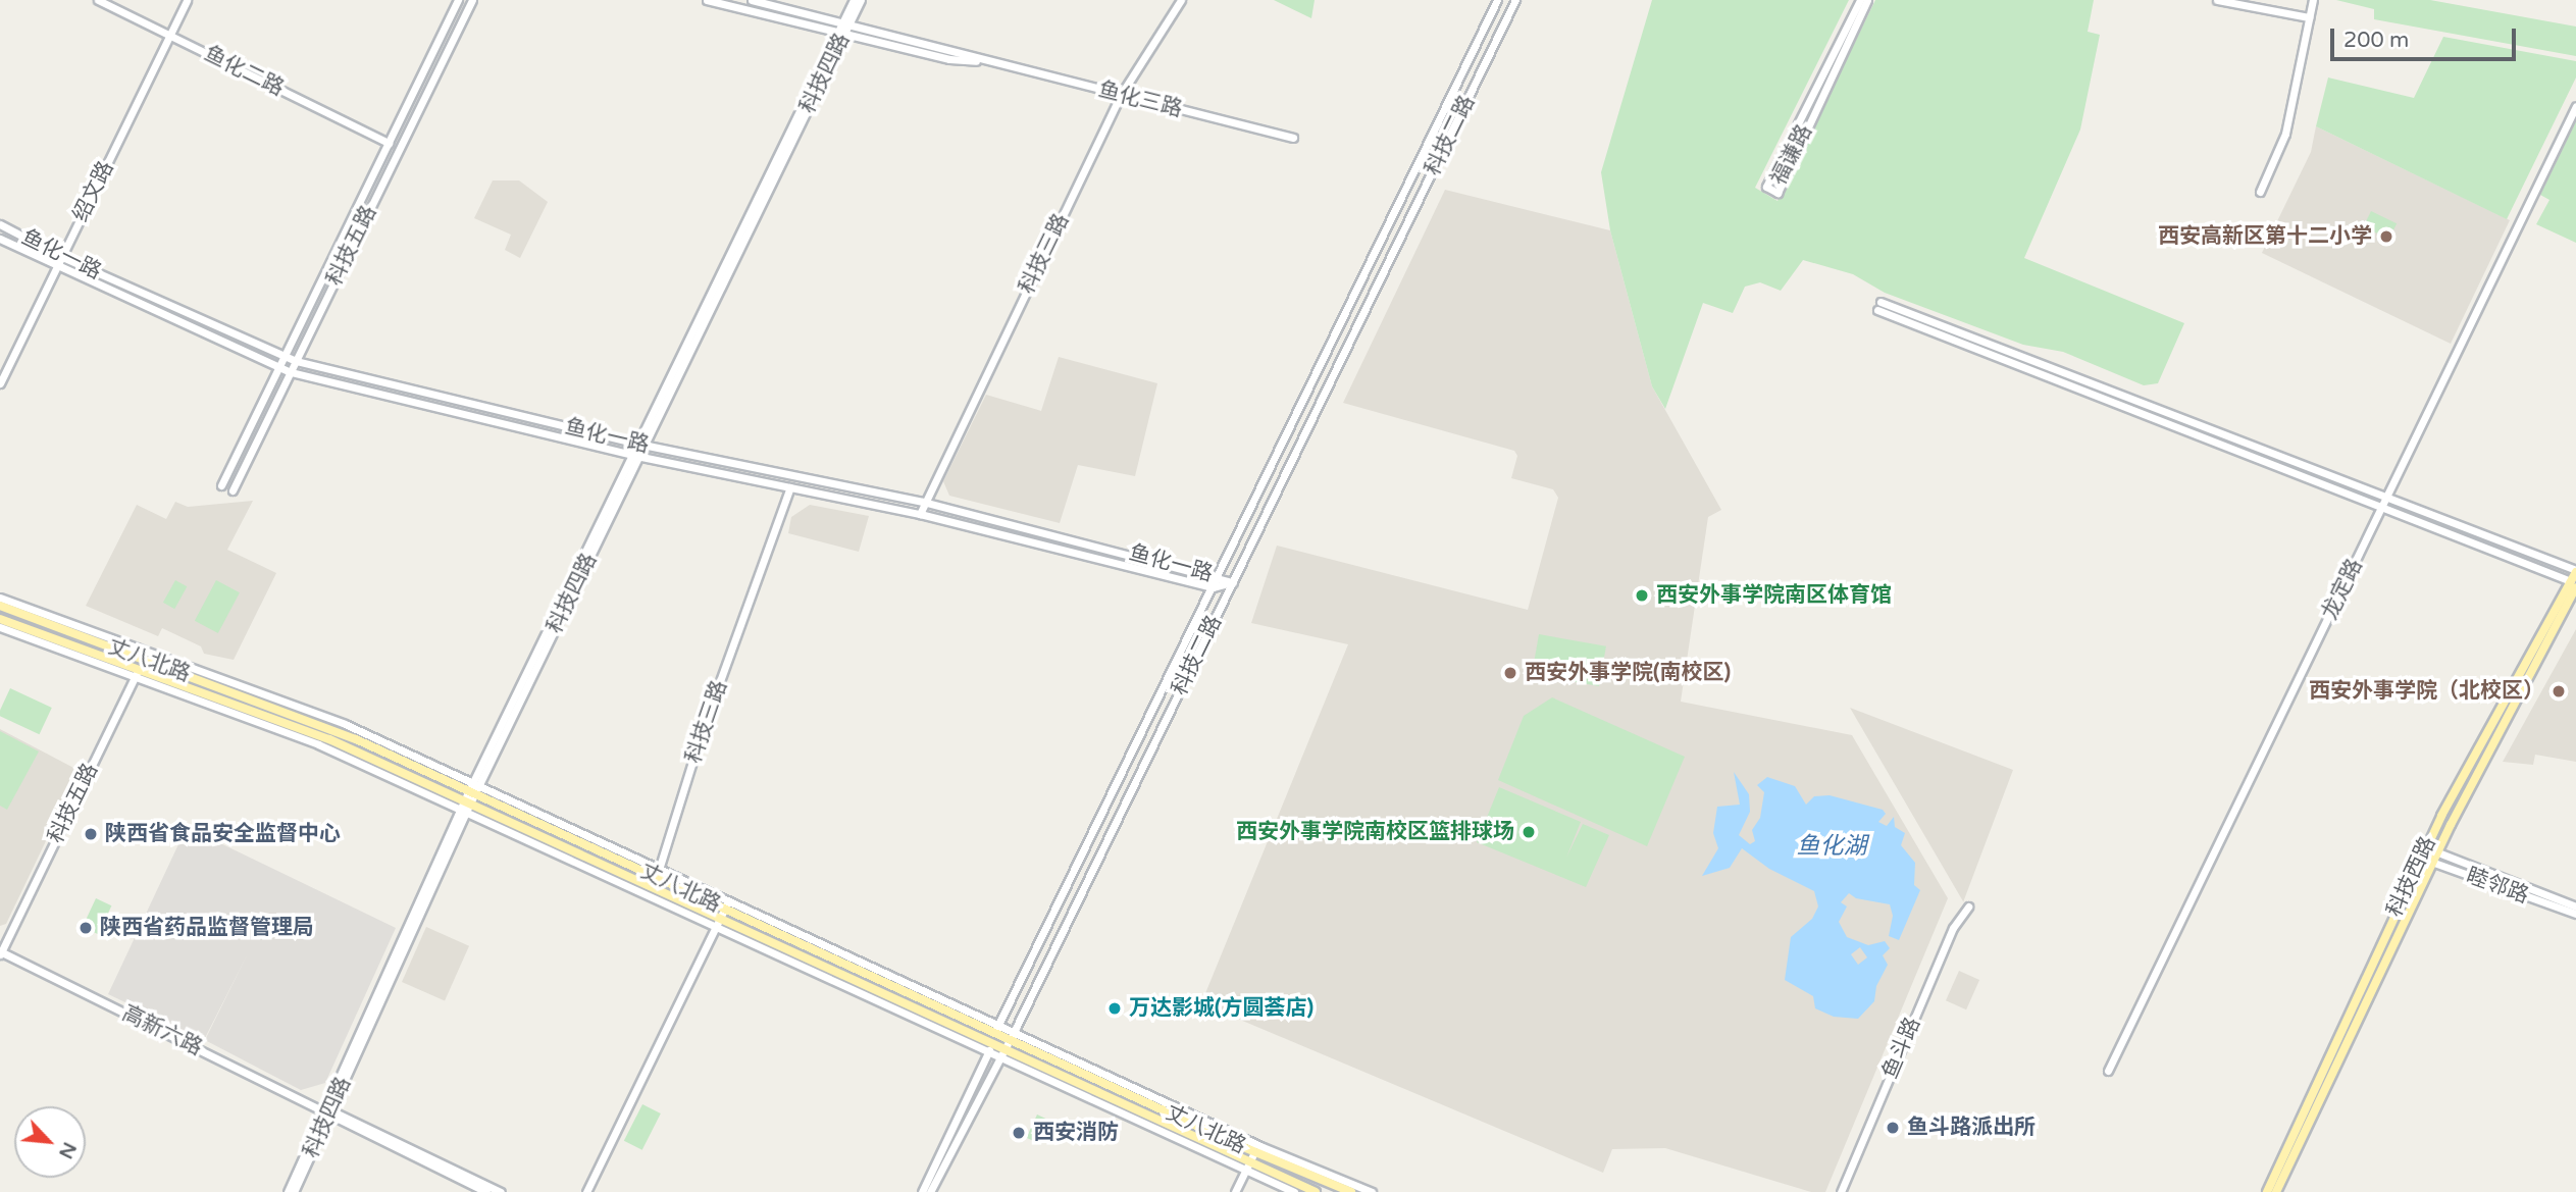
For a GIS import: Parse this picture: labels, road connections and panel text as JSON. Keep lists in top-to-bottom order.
{
  "streets": {
    "main road": ["丈八北路", "科技西路"],
    "street": [
      "鱼化二路",
      "科技四路",
      "鱼化三路",
      "科技二路",
      "福谦路",
      "绍文路",
      "科技五路",
      "科技三路",
      "鱼化一路",
      "龙定路",
      "睦邻路",
      "高新六路",
      "鱼斗路"
    ]
  },
  "crossings": [
    ["鱼化二路", "绍文路"],
    ["鱼化二路", "科技五路"],
    ["科技四路", "鱼化三路"],
    ["科技四路", "鱼化一路"],
    ["科技四路", "丈八北路"],
    ["科技四路", "高新六路"],
    ["鱼化三路", "科技三路"],
    ["科技二路", "鱼化一路"],
    ["科技二路", "丈八北路"],
    ["绍文路", "鱼化一路"],
    ["科技五路", "鱼化一路"],
    ["科技五路", "丈八北路"],
    ["科技五路", "高新六路"],
    ["科技三路", "鱼化一路"],
    ["科技三路", "丈八北路"],
    ["科技西路", "睦邻路"]
  ],
  "water": ["鱼化湖"],
  "places": [
    "西安高新区第十二小学",
    "西安外事学院南区体育馆",
    "西安外事学院(南校区)",
    "西安外事学院（北校区）",
    "西安外事学院南校区篮排球场",
    "陕西省食品安全监督中心",
    "陕西省药品监督管理局",
    "万达影城(方圆荟店)",
    "鱼斗路派出所",
    "西安消防"
  ],
  "scale_bar": "200 m",
  "north": "bottom right"
}
